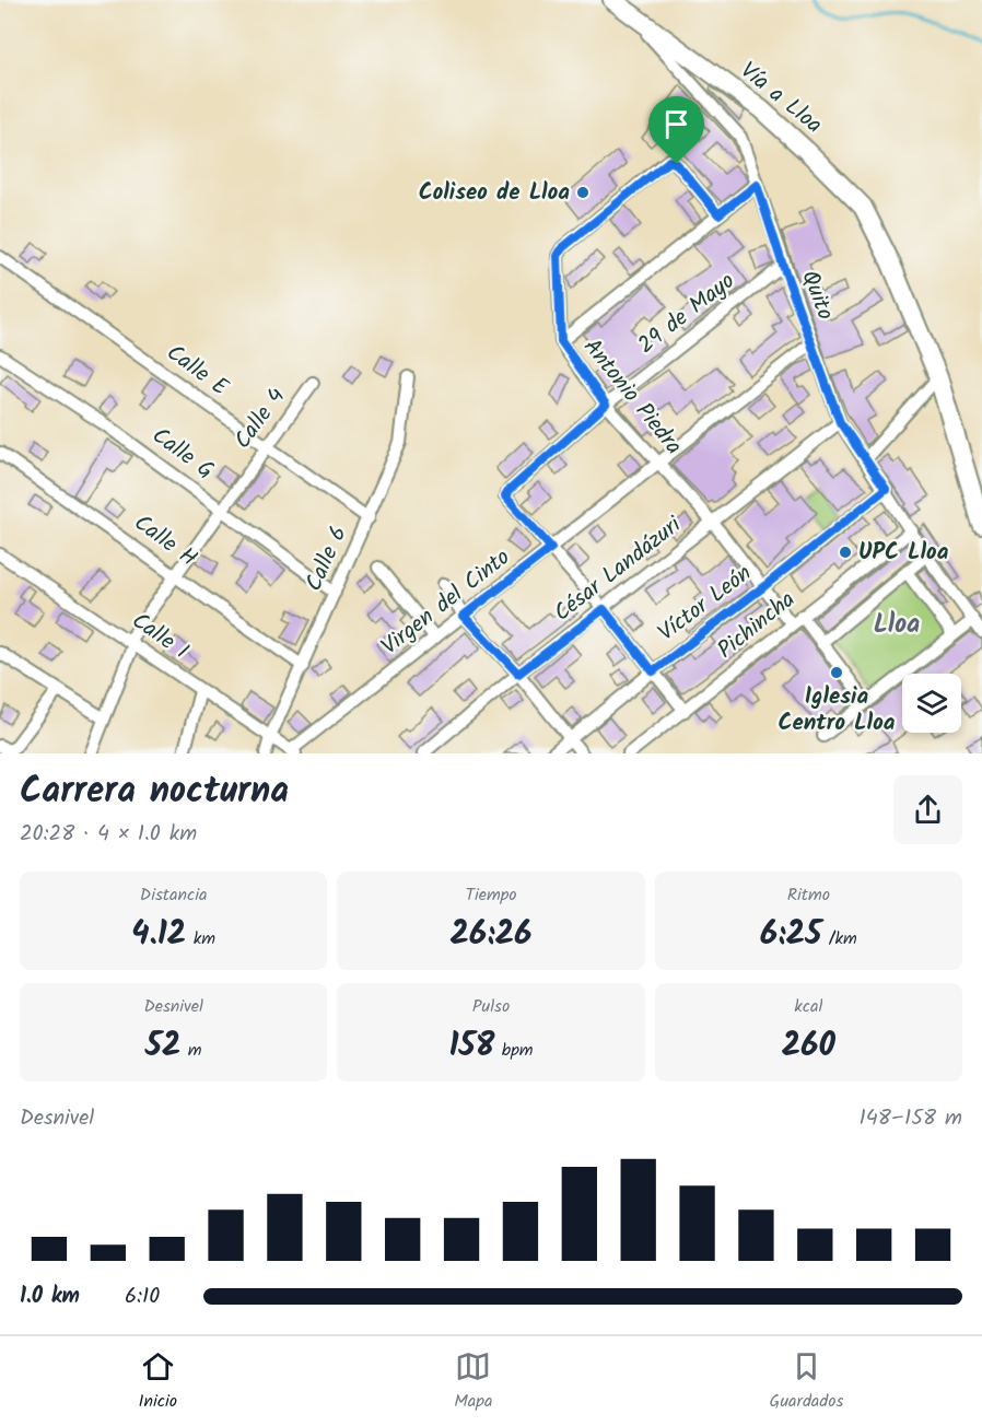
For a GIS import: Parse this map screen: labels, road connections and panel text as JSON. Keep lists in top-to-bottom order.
{
  "streets": {
    "street": [
      "Vía a Lloa",
      "Quito",
      "29 de Mayo",
      "Calle E",
      "Antonio Piedra",
      "Calle 4",
      "Calle G",
      "Calle H",
      "Calle 6",
      "César Landázuri",
      "Virgen del Cinto",
      "Víctor León",
      "Pichincha",
      "Calle I"
    ]
  },
  "crossings": [
    ["Vía a Lloa", "Quito"],
    ["Quito", "29 de Mayo"],
    ["Quito", "César Landázuri"],
    ["Quito", "Virgen del Cinto"],
    ["Quito", "Víctor León"],
    ["Quito", "Pichincha"],
    ["29 de Mayo", "Antonio Piedra"],
    ["29 de Mayo", "Virgen del Cinto"],
    ["Calle E", "Calle 4"],
    ["Calle E", "Calle 6"],
    ["Antonio Piedra", "César Landázuri"],
    ["Antonio Piedra", "Virgen del Cinto"],
    ["Antonio Piedra", "Víctor León"],
    ["Antonio Piedra", "Pichincha"],
    ["Calle 4", "Calle G"],
    ["Calle 4", "Calle H"],
    ["Calle 4", "Calle I"],
    ["Calle G", "Calle 6"],
    ["Calle H", "Calle 6"],
    ["Calle 6", "Calle I"],
    ["Virgen del Cinto", "Calle I"]
  ],
  "districts": ["Lloa"],
  "places": ["Coliseo de Lloa", "UPC Lloa", "Iglesia Centro Lloa"],
  "page": {
    "heading": ["Carrera nocturna", "20:28 · 4 × 1.0 km"],
    "stats": [
      ["Distancia", "4.12 km"],
      ["Tiempo", "26:26"],
      ["Ritmo", "6:25 /km"],
      ["Desnivel", "52 m"],
      ["Pulso", "158 bpm"],
      ["kcal", "260"]
    ],
    "chart": ["Desnivel", "148–158 m"],
    "list": [
      {
        "name": "1.0 km",
        "note": "6:10"
      }
    ],
    "tabs": ["Inicio", "Mapa", "Guardados"]
  }
}
